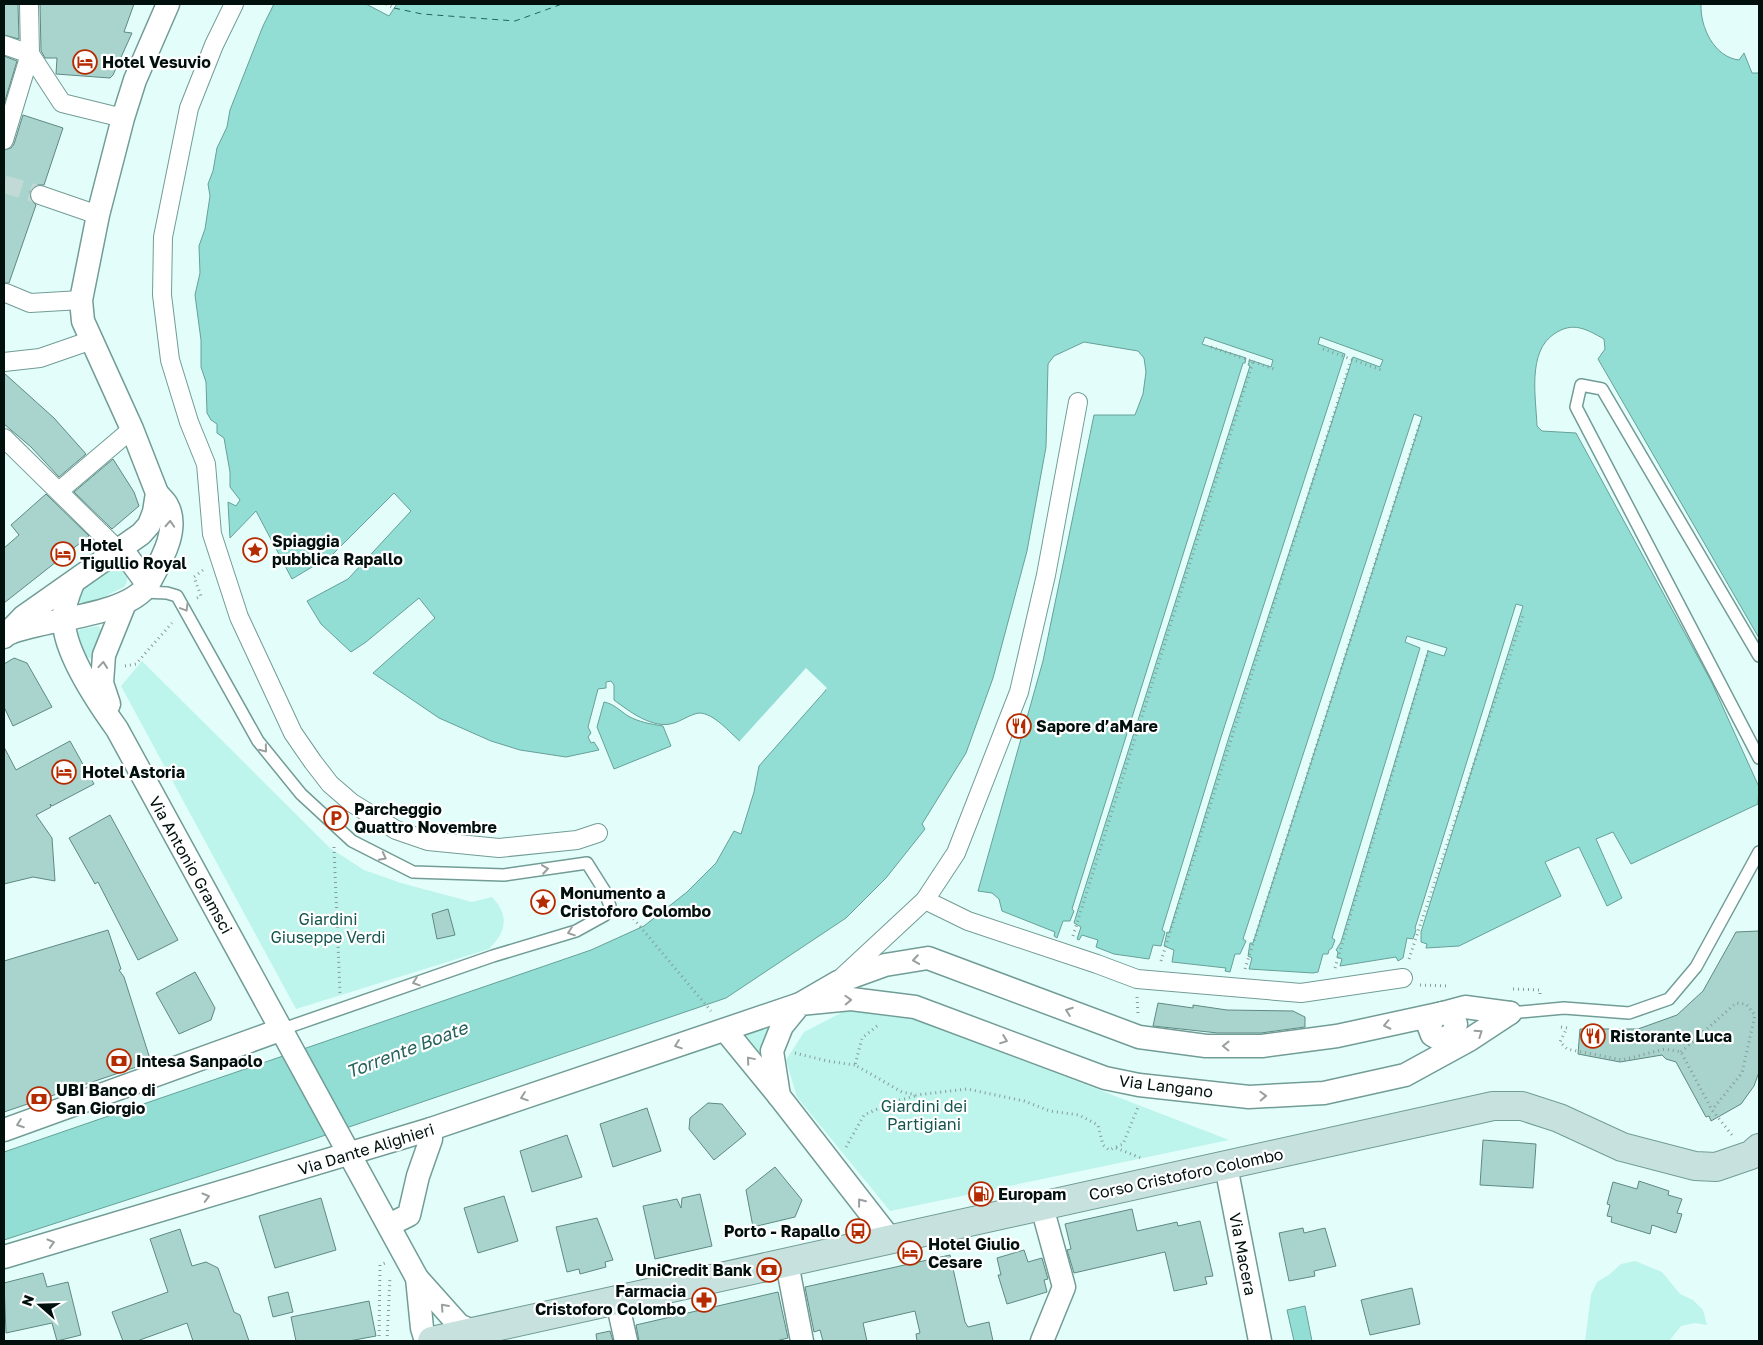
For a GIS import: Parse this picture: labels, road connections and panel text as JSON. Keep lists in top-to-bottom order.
{
  "streets": {
    "main road": ["Corso Cristoforo Colombo"],
    "street": [
      "Via Antonio Gramsci",
      "Via Langano",
      "Via Dante Alighieri",
      "Via Macera"
    ]
  },
  "crossings": [
    ["Via Antonio Gramsci", "Via Dante Alighieri"],
    ["Via Langano", "Via Dante Alighieri"],
    ["Corso Cristoforo Colombo", "Via Macera"]
  ],
  "water": ["Torrente Boate"],
  "parks": ["Giardini Giuseppe Verdi", "Giardini dei Partigiani"],
  "places": {
    "hotel": [
      "Hotel Vesuvio",
      "Hotel Tigullio Royal",
      "Hotel Astoria",
      "Hotel Giulio Cesare"
    ],
    "place": ["Spiaggia pubblica Rapallo", "Monumento a Cristoforo Colombo"],
    "restaurant": ["Sapore d’aMare", "Ristorante Luca"],
    "parking": ["Parcheggio Quattro Novembre"],
    "bank": ["Intesa Sanpaolo", "UBI Banco di San Giorgio", "UniCredit Bank"],
    "fuel station": ["Europam"],
    "bus stop": ["Porto - Rapallo"],
    "pharmacy": ["Farmacia Cristoforo Colombo"]
  },
  "north": "left"
}
